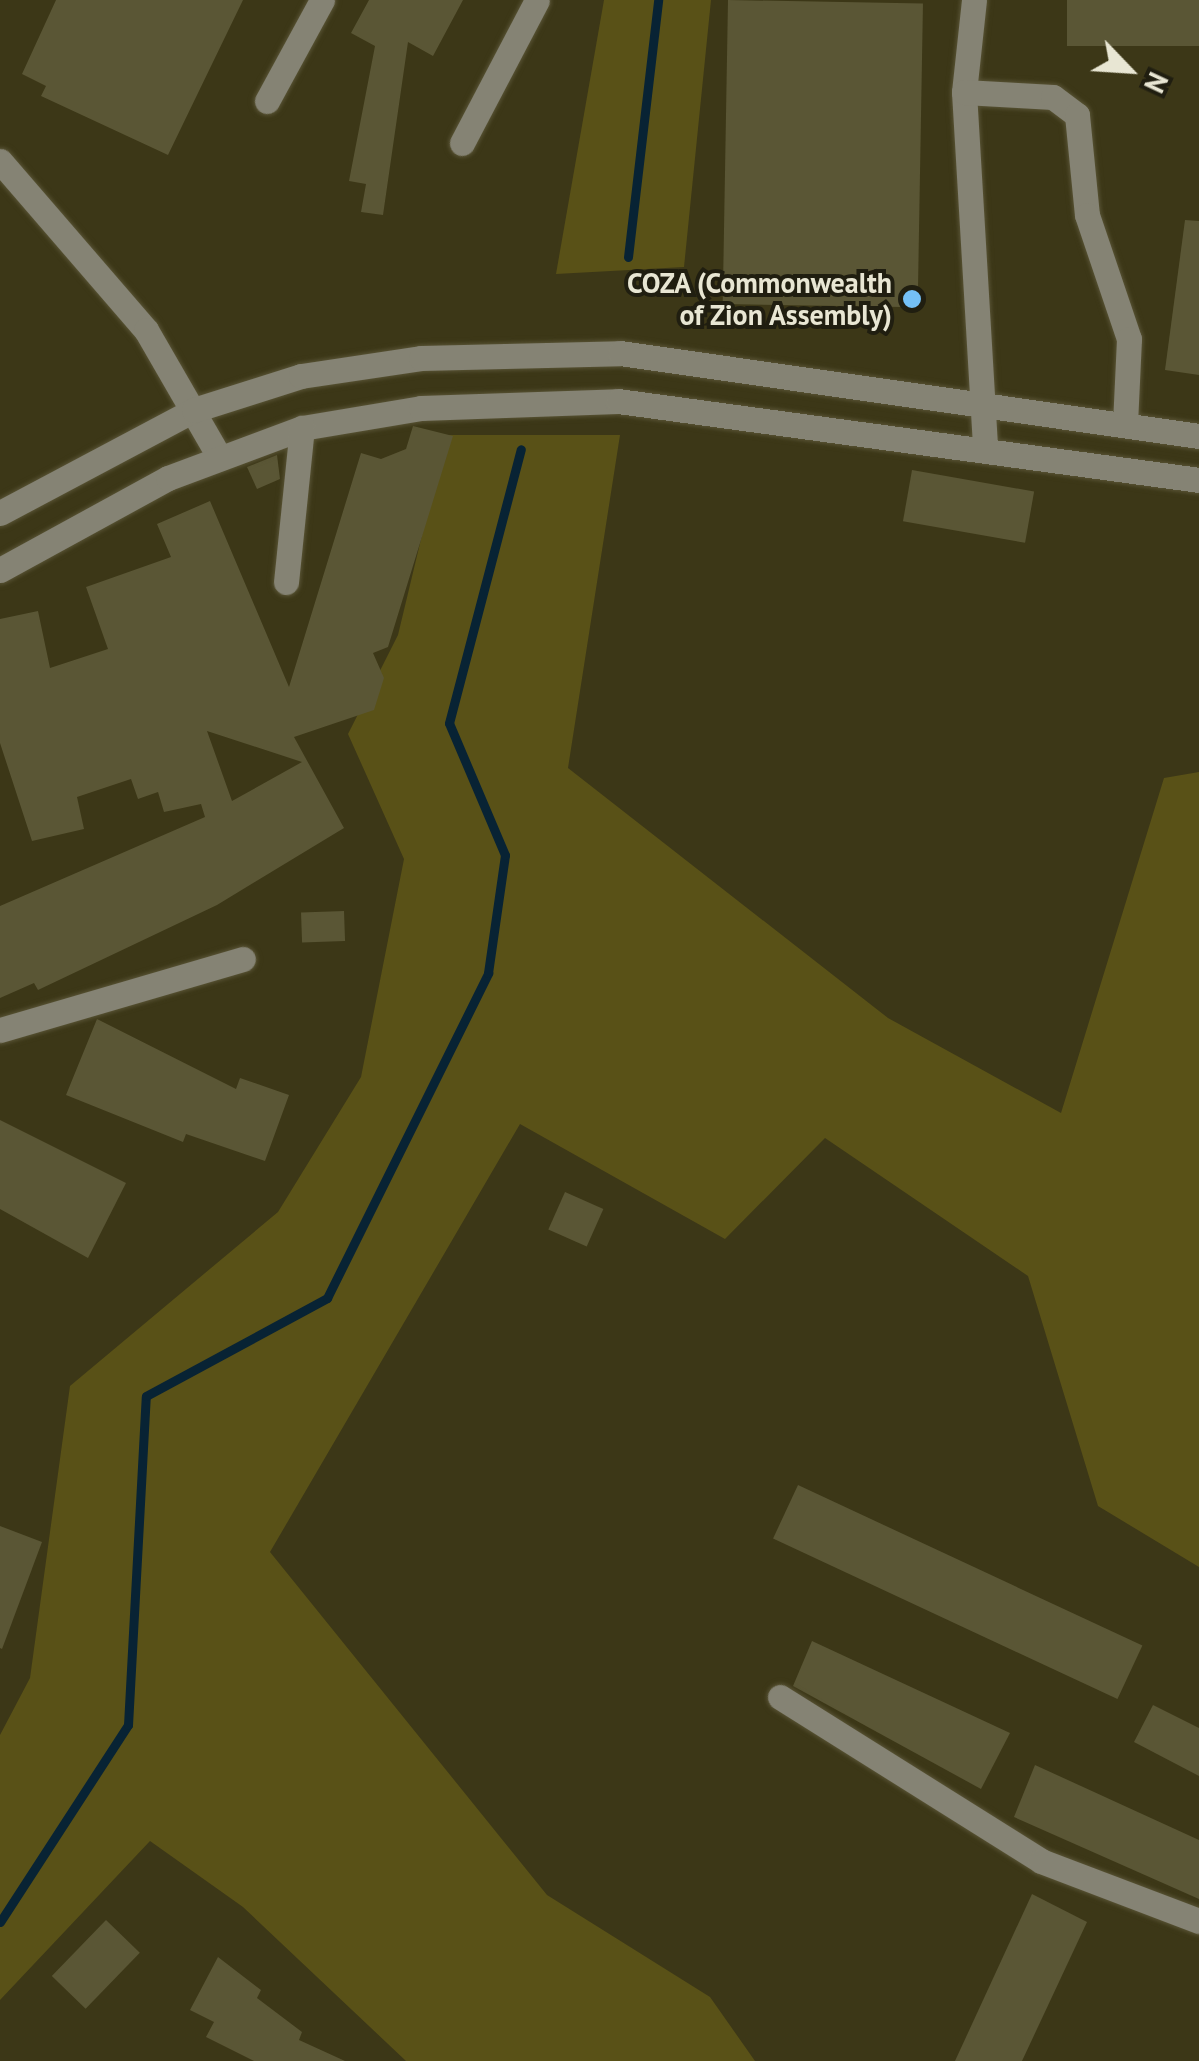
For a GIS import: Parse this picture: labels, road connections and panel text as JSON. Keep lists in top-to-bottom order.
{
  "places": ["COZA (Commonwealth of Zion Assembly)"],
  "north": "bottom right"
}
